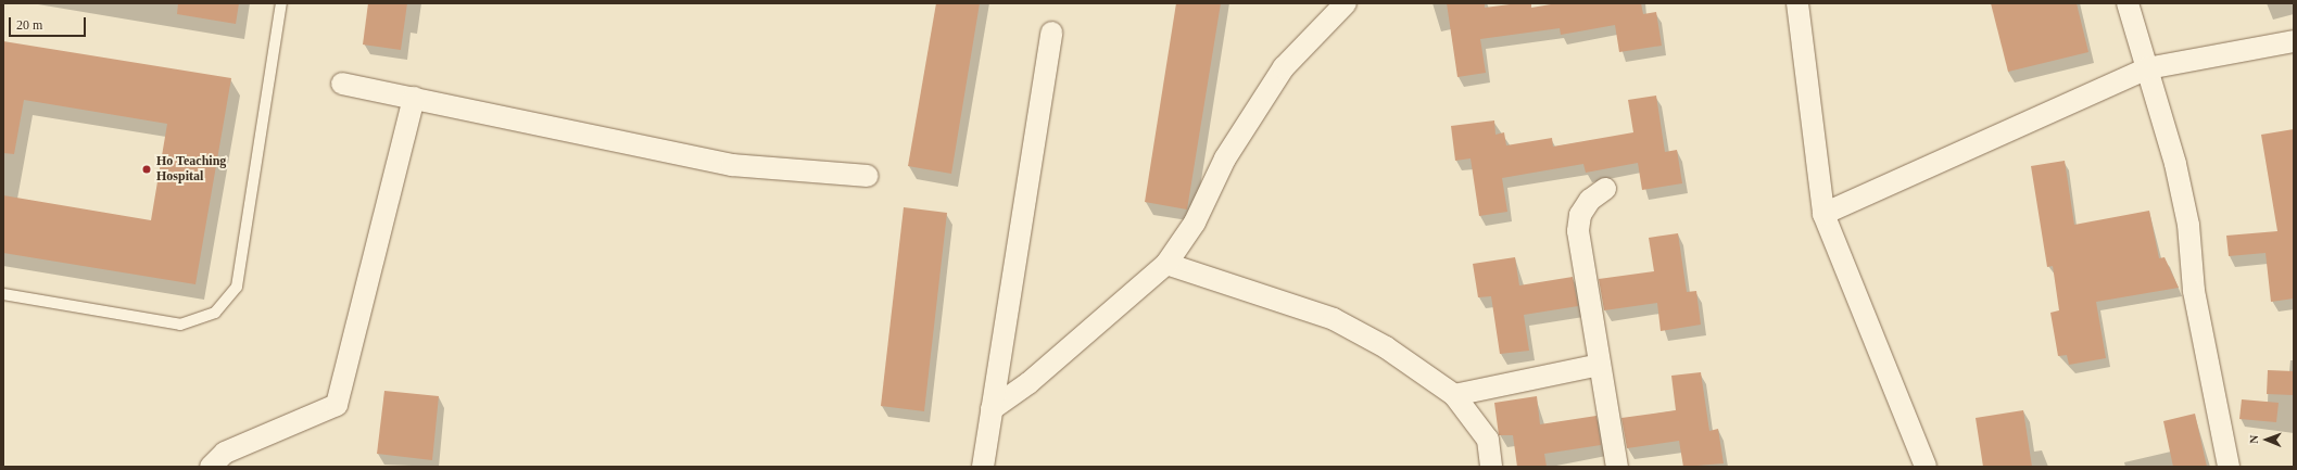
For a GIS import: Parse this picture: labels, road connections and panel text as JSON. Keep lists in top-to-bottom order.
{
  "places": ["Ho Teaching Hospital"],
  "scale_bar": "20 m",
  "north": "left"
}
